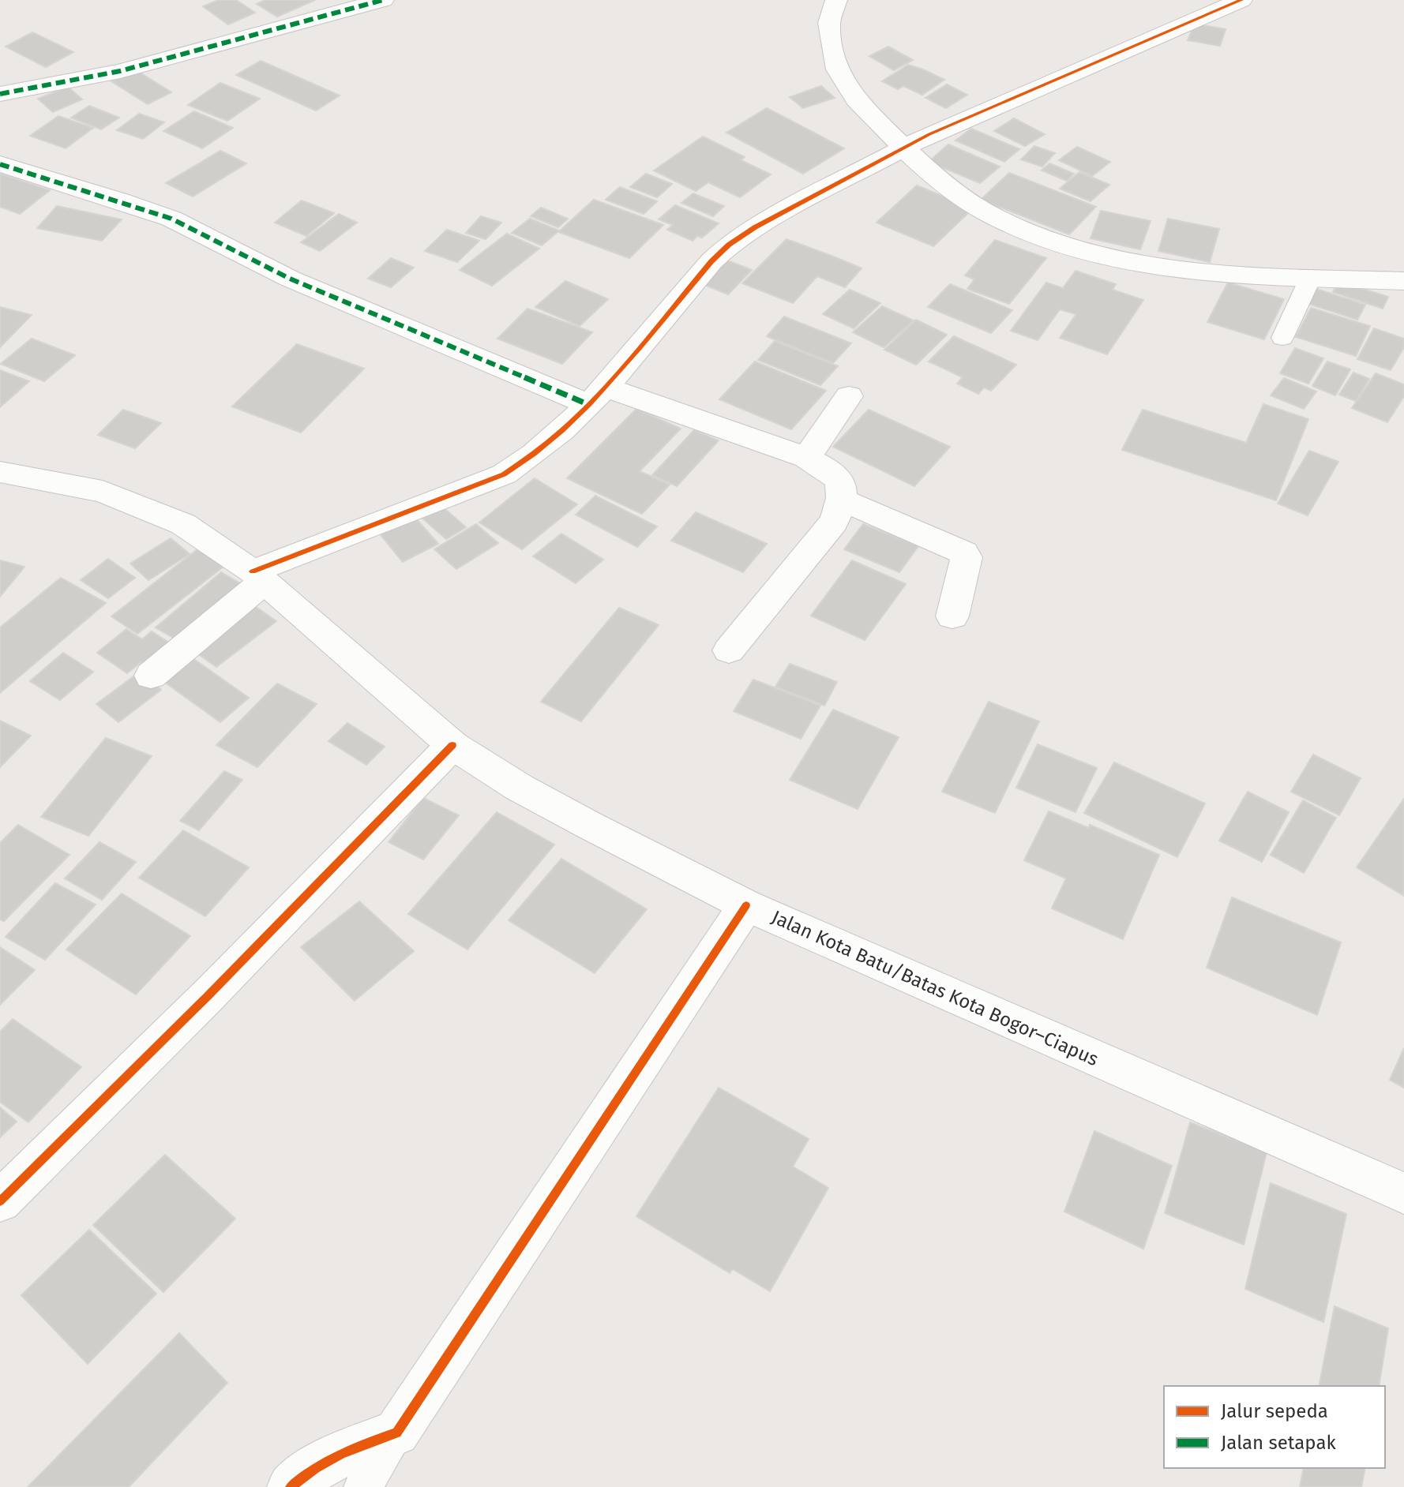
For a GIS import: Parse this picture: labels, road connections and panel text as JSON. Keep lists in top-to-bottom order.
{
  "streets": {
    "street": ["Jalan Kota Batu/Batas Kota Bogor–Ciapus"]
  },
  "legend": ["Jalur sepeda", "Jalan setapak"]
}
